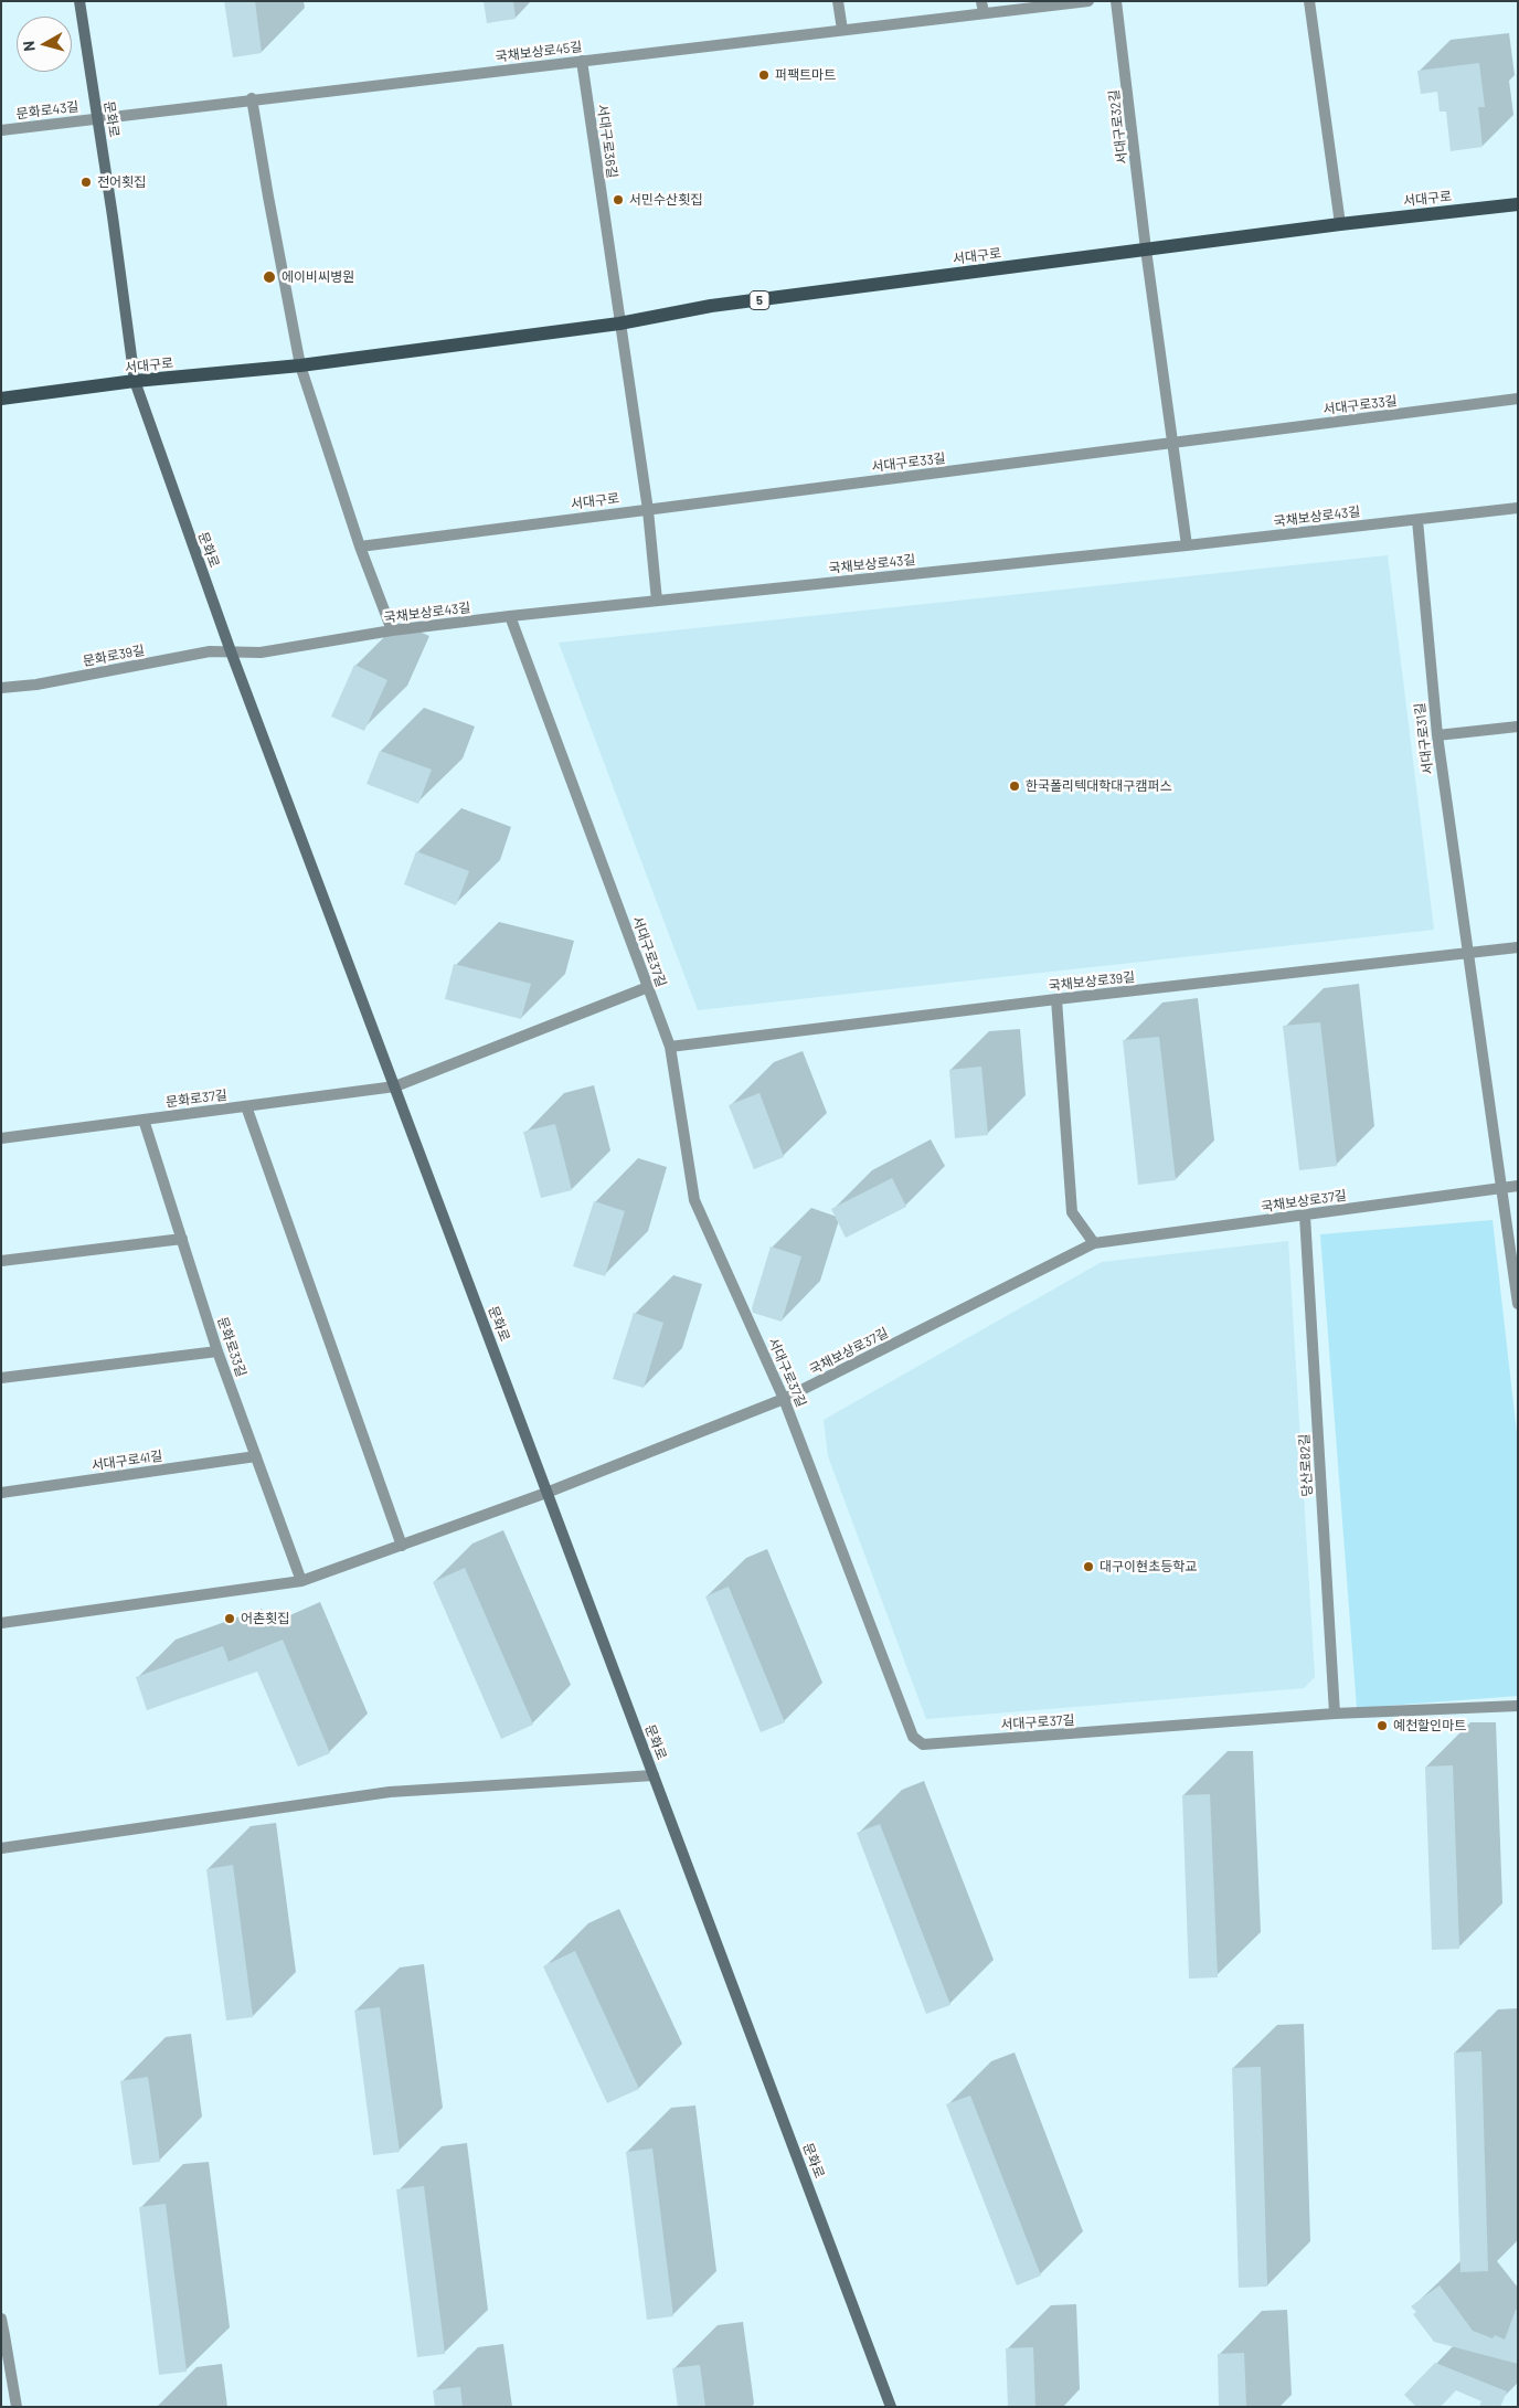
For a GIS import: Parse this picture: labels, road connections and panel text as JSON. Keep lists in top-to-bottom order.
{
  "streets": {
    "main road": ["문화로", "서대구로", "5"],
    "street": [
      "국채보상로45길",
      "문화로43길",
      "서대구로32길",
      "서대구로36길",
      "서대구로33길",
      "국채보상로43길",
      "문화로39길",
      "서대구로31길",
      "서대구로37길",
      "국채보상로39길",
      "문화로37길",
      "국채보상로37길",
      "문화로33길",
      "서대구로41길",
      "당산로82길"
    ]
  },
  "crossings": [
    ["국채보상로45길", "문화로43길"],
    ["국채보상로45길", "문화로"],
    ["국채보상로45길", "서대구로36길"],
    ["문화로43길", "문화로"],
    ["문화로", "서대구로"],
    ["문화로", "국채보상로43길"],
    ["문화로", "문화로39길"],
    ["문화로", "문화로37길"],
    ["문화로", "국채보상로37길"],
    ["서대구로32길", "서대구로"],
    ["서대구로36길", "서대구로"],
    ["서대구로", "서대구로33길"],
    ["국채보상로43길", "문화로39길"],
    ["국채보상로43길", "서대구로31길"],
    ["국채보상로43길", "서대구로37길"],
    ["서대구로31길", "국채보상로39길"],
    ["서대구로31길", "국채보상로37길"],
    ["서대구로37길", "국채보상로39길"],
    ["서대구로37길", "국채보상로37길"],
    ["서대구로37길", "당산로82길"],
    ["문화로37길", "문화로33길"],
    ["국채보상로37길", "당산로82길"],
    ["문화로33길", "서대구로41길"]
  ],
  "places": [
    "퍼팩트마트",
    "전어횟집",
    "서민수산횟집",
    "에이비씨병원",
    "한국폴리텍대학대구캠퍼스",
    "대구이현초등학교",
    "어촌횟집",
    "예천할인마트"
  ],
  "north": "left"
}
